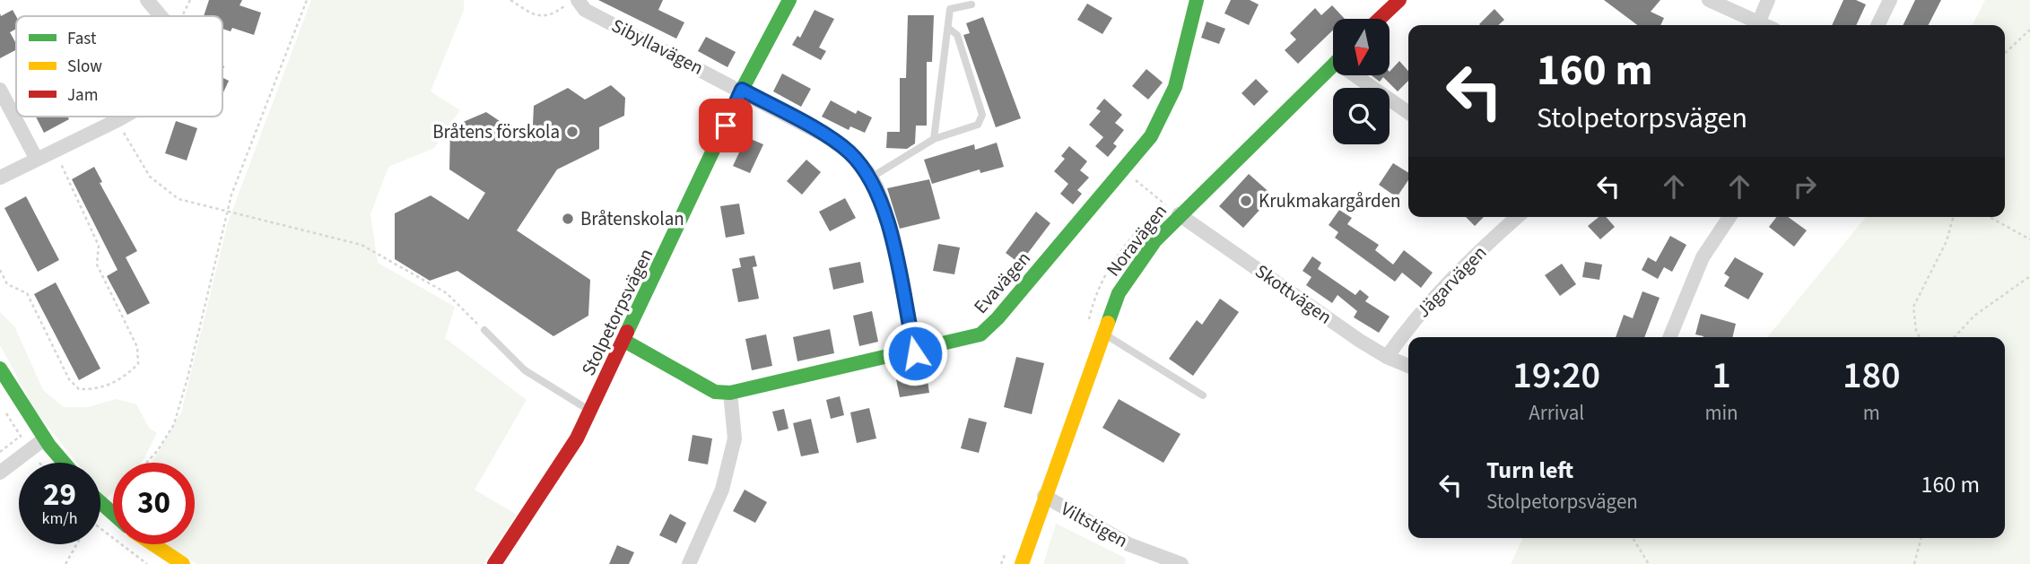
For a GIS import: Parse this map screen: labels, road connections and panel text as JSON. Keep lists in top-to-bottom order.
{
  "streets": {
    "street": [
      "Sibyllavägen",
      "Noravägen",
      "Jägarvägen",
      "Evavägen",
      "Skottvägen",
      "Stolpetorpsvägen",
      "Viltstigen"
    ]
  },
  "crossings": [
    ["Sibyllavägen", "Evavägen"],
    ["Sibyllavägen", "Stolpetorpsvägen"],
    ["Noravägen", "Skottvägen"],
    ["Noravägen", "Viltstigen"],
    ["Jägarvägen", "Skottvägen"]
  ],
  "places": ["Bråtens förskola", "Krukmakargården", "Bråtenskolan"],
  "legend": ["Fast", "Slow", "Jam"],
  "north": "bottom",
  "page": {
    "turn": ["160 m", "Stolpetorpsvägen"],
    "eta": [
      "19:20",
      "Arrival",
      "1",
      "min",
      "180",
      "m"
    ],
    "list": [
      {
        "name": "Turn left",
        "note": "Stolpetorpsvägen",
        "value": "160 m"
      }
    ],
    "speed": "29 km/h",
    "limit": "30"
  }
}
